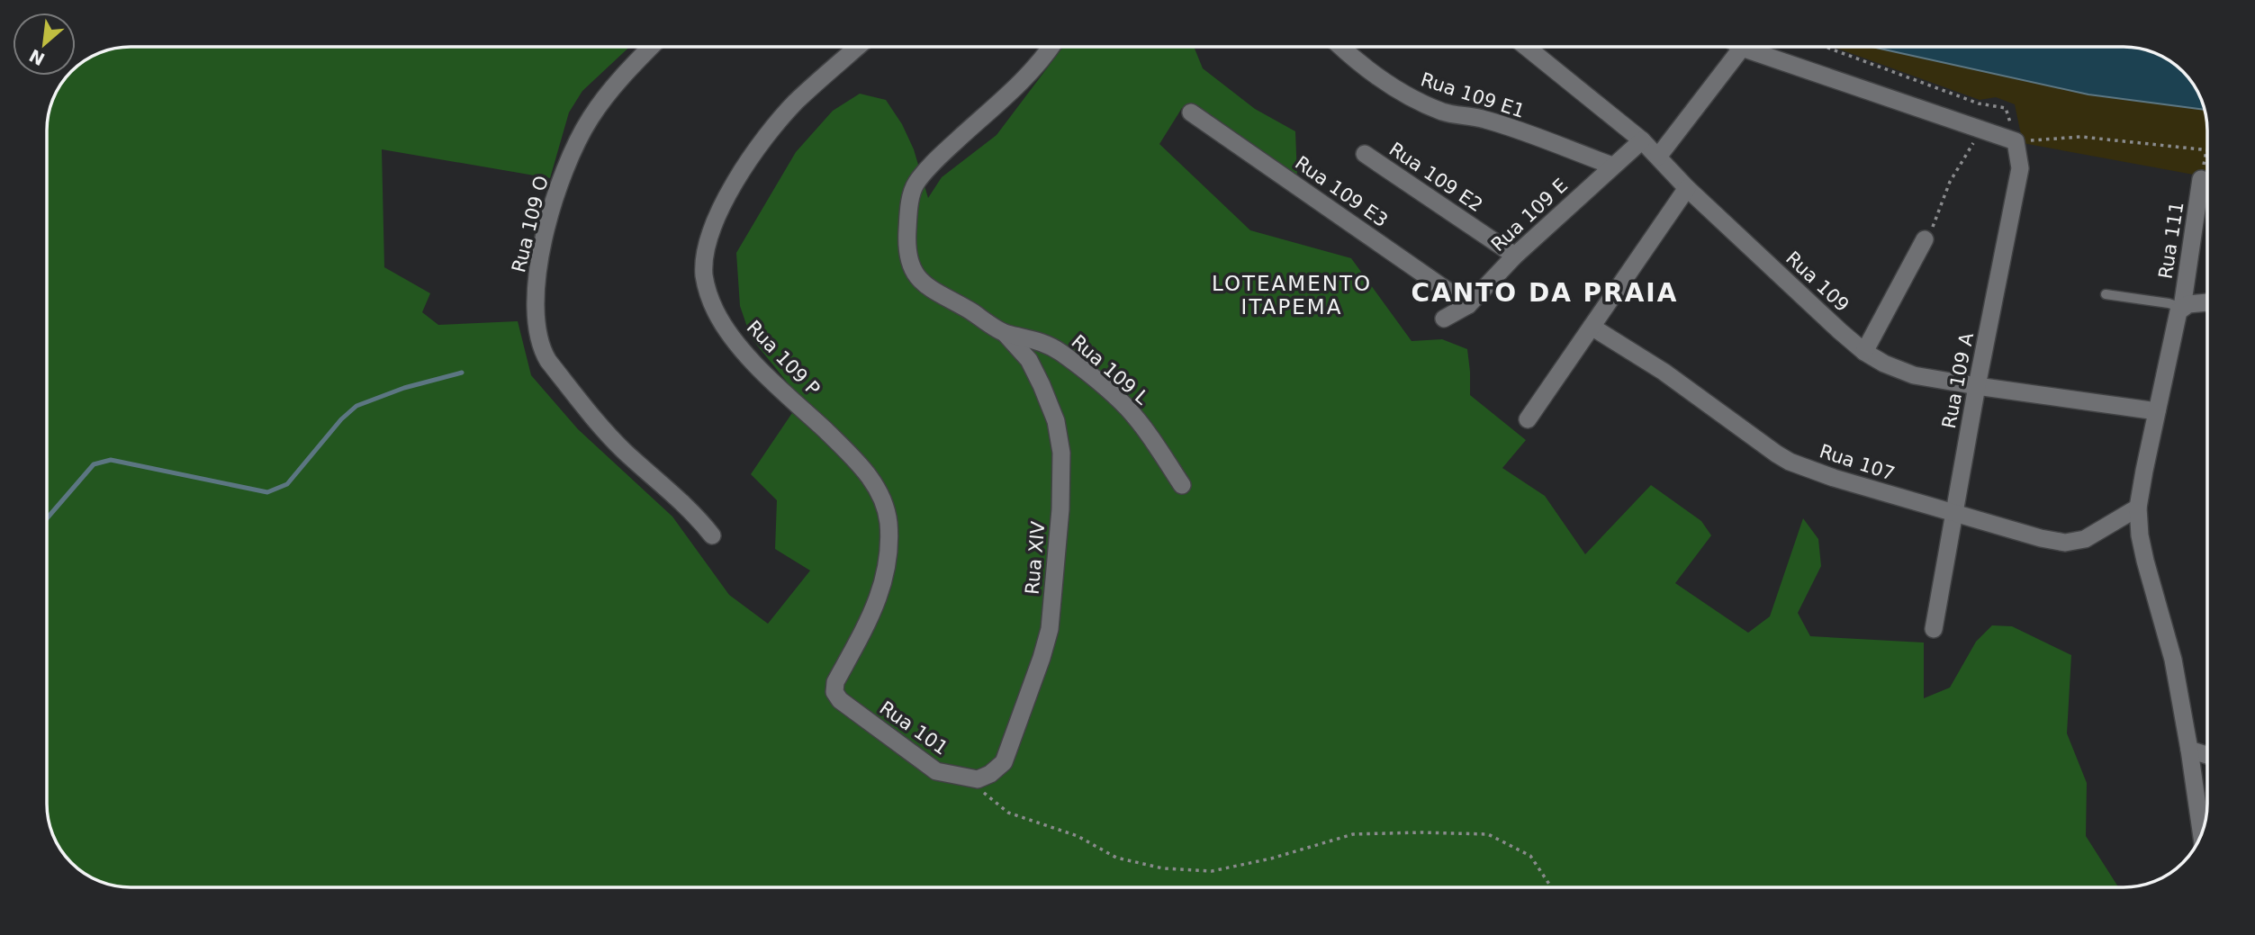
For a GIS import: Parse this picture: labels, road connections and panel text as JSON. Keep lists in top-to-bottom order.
{
  "streets": {
    "street": [
      "Rua 109 E1",
      "Rua 109 E2",
      "Rua 109 E3",
      "Rua 109 E",
      "Rua 109 O",
      "Rua 111",
      "Rua 109",
      "Rua 109 P",
      "Rua 109 L",
      "Rua 109 A",
      "Rua 107",
      "Rua XIV",
      "Rua 101"
    ]
  },
  "crossings": [
    ["Rua 109 E1", "Rua 109 E"],
    ["Rua 109 E2", "Rua 109 E"],
    ["Rua 109 E3", "Rua 109 E"],
    ["Rua 109 E", "Rua 109"],
    ["Rua 111", "Rua 109"],
    ["Rua 111", "Rua 107"],
    ["Rua 109", "Rua 109 A"],
    ["Rua 109 P", "Rua 101"],
    ["Rua 109 L", "Rua XIV"],
    ["Rua 109 A", "Rua 107"],
    ["Rua XIV", "Rua 101"]
  ],
  "districts": ["LOTEAMENTO ITAPEMA", "CANTO DA PRAIA"],
  "north": "bottom left"
}
